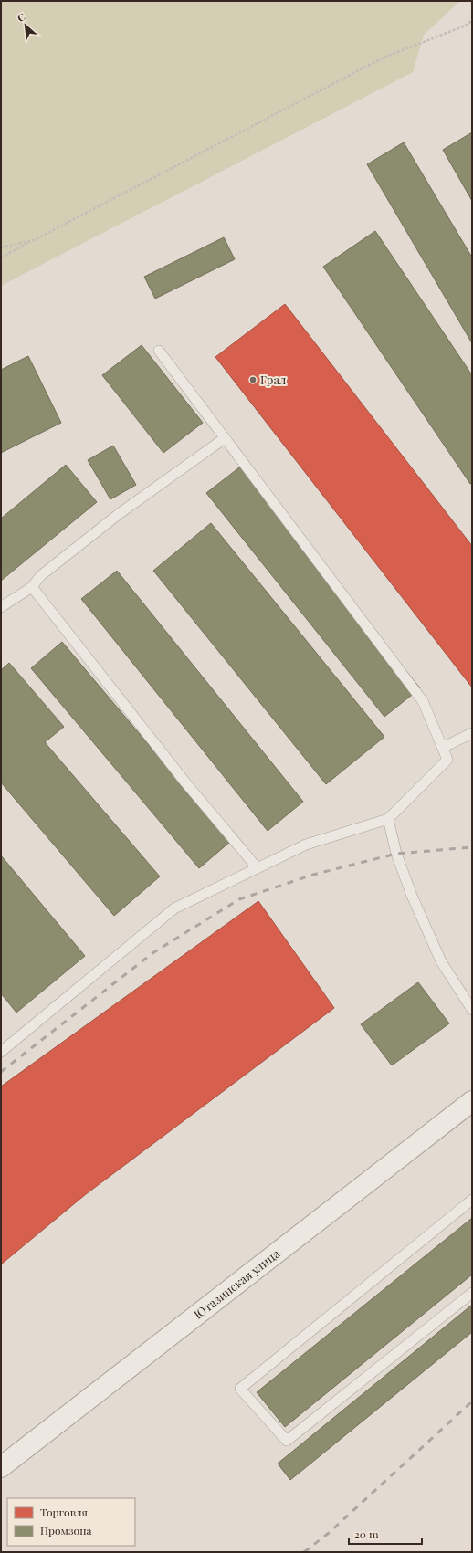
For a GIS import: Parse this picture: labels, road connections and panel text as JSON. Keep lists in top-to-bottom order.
{
  "streets": {
    "street": ["Ютазинская улица"]
  },
  "places": ["Грал"],
  "legend": ["Торговля", "Промзона"],
  "scale_bar": "20 m",
  "north": "top left"
}
